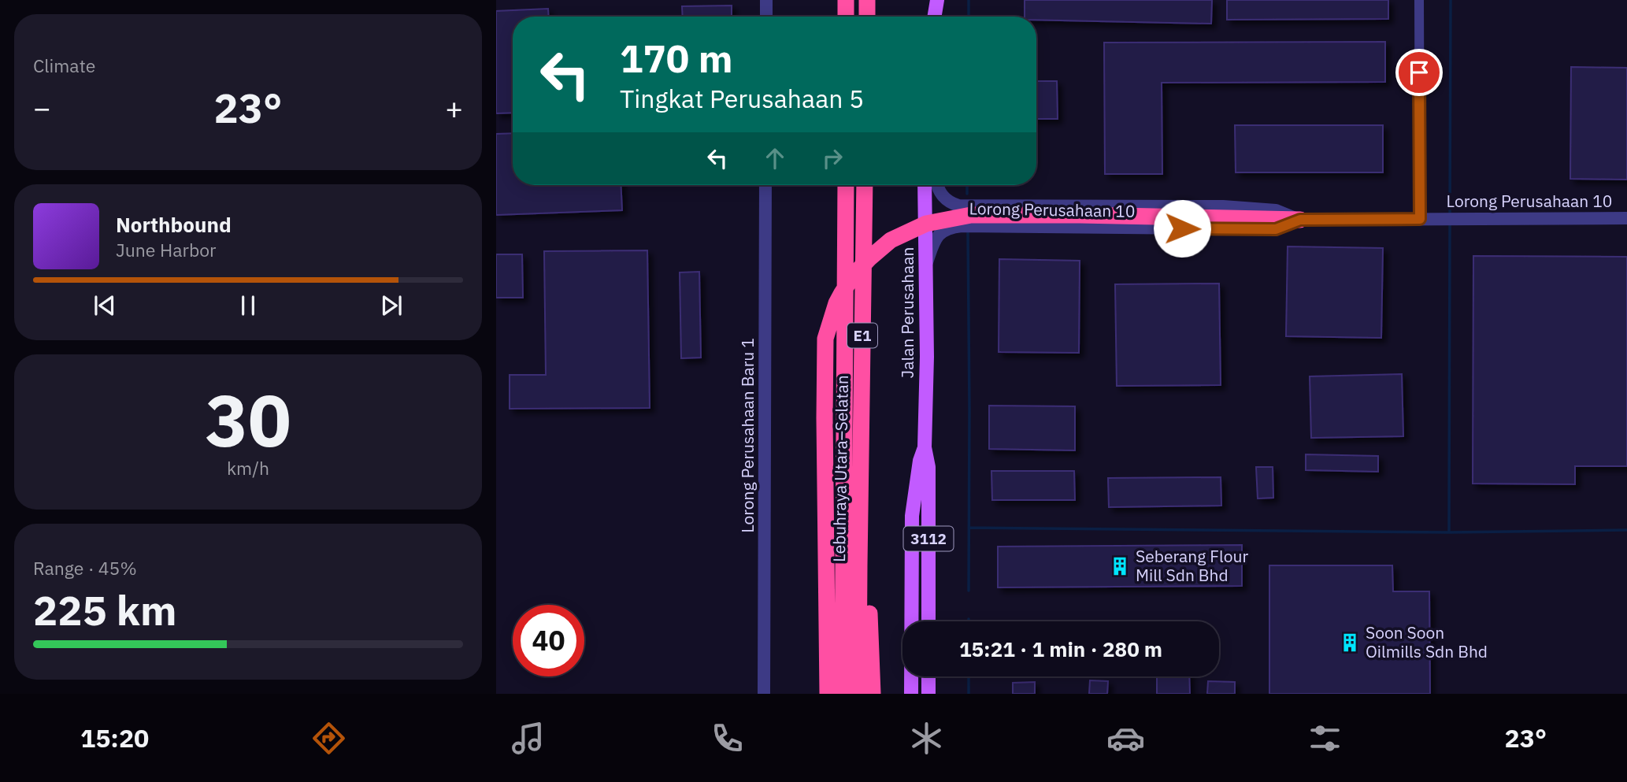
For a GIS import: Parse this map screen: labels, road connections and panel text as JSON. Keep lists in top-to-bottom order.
{
  "streets": {
    "highway": ["E1", "Lebuhraya Utara–Selatan"],
    "main road": ["Jalan Perusahaan", "3112"],
    "street": ["Lorong Perusahaan 10", "Lorong Perusahaan Baru 1"]
  },
  "crossings": [
    ["Lorong Perusahaan 10", "Jalan Perusahaan"]
  ],
  "places": {
    "building": ["Seberang Flour Mill Sdn Bhd", "Soon Soon Oilmills Sdn Bhd"]
  },
  "page": {
    "tile": [
      "Climate",
      ["30", "km/h"],
      ["Range · 45%", "225 km"]
    ],
    "turn": ["170 m", "Tingkat Perusahaan 5"],
    "heat": ["−", "23°", "+"],
    "song": ["Northbound", "June Harbor"],
    "limit": "40",
    "trip": "15:21 · 1 min · 280 m",
    "tabs": ["15:20", "23°"]
  }
}
